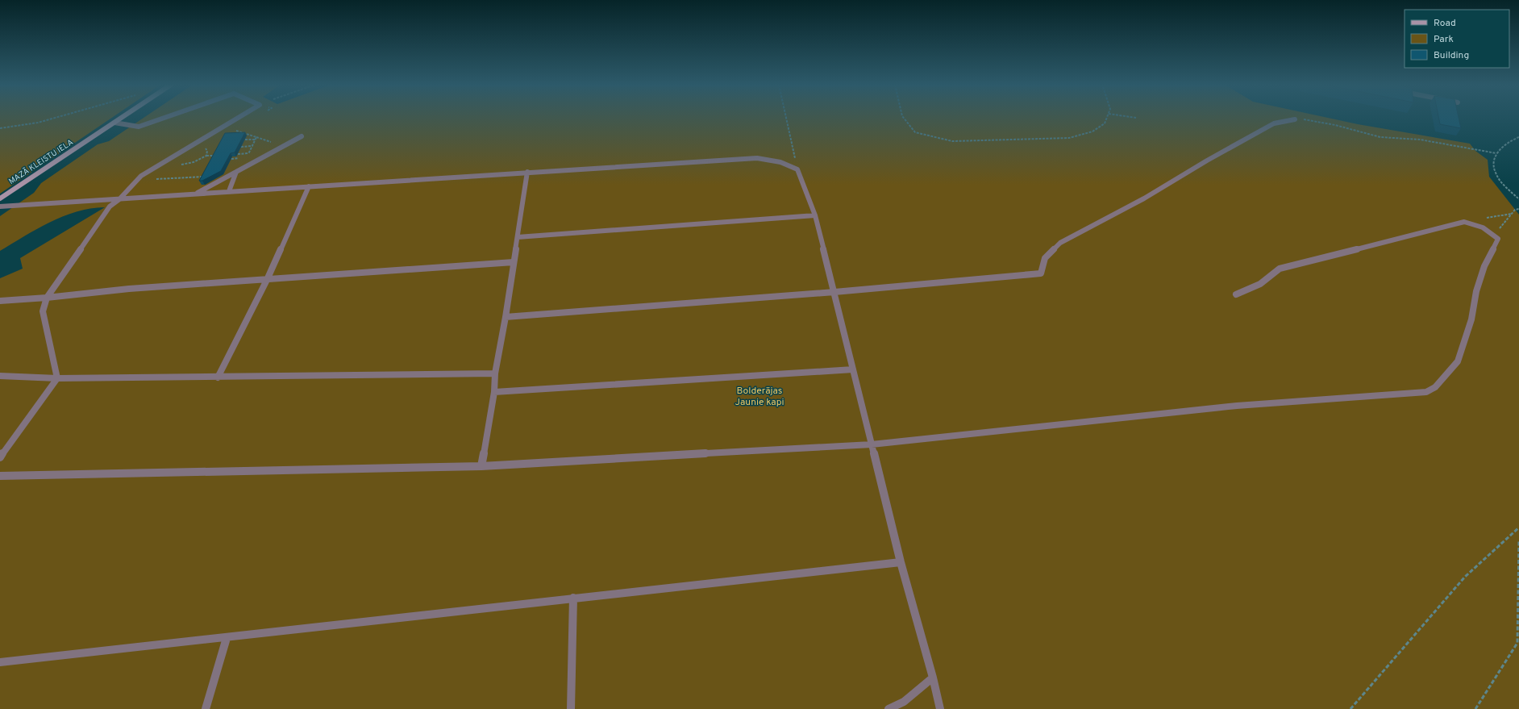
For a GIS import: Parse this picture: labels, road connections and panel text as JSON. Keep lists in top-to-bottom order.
{
  "streets": {
    "main road": ["MAZĀ KLEISTU IELA"]
  },
  "parks": ["Bolderājas Jaunie kapi"],
  "legend": ["Road", "Park", "Building"]
}
